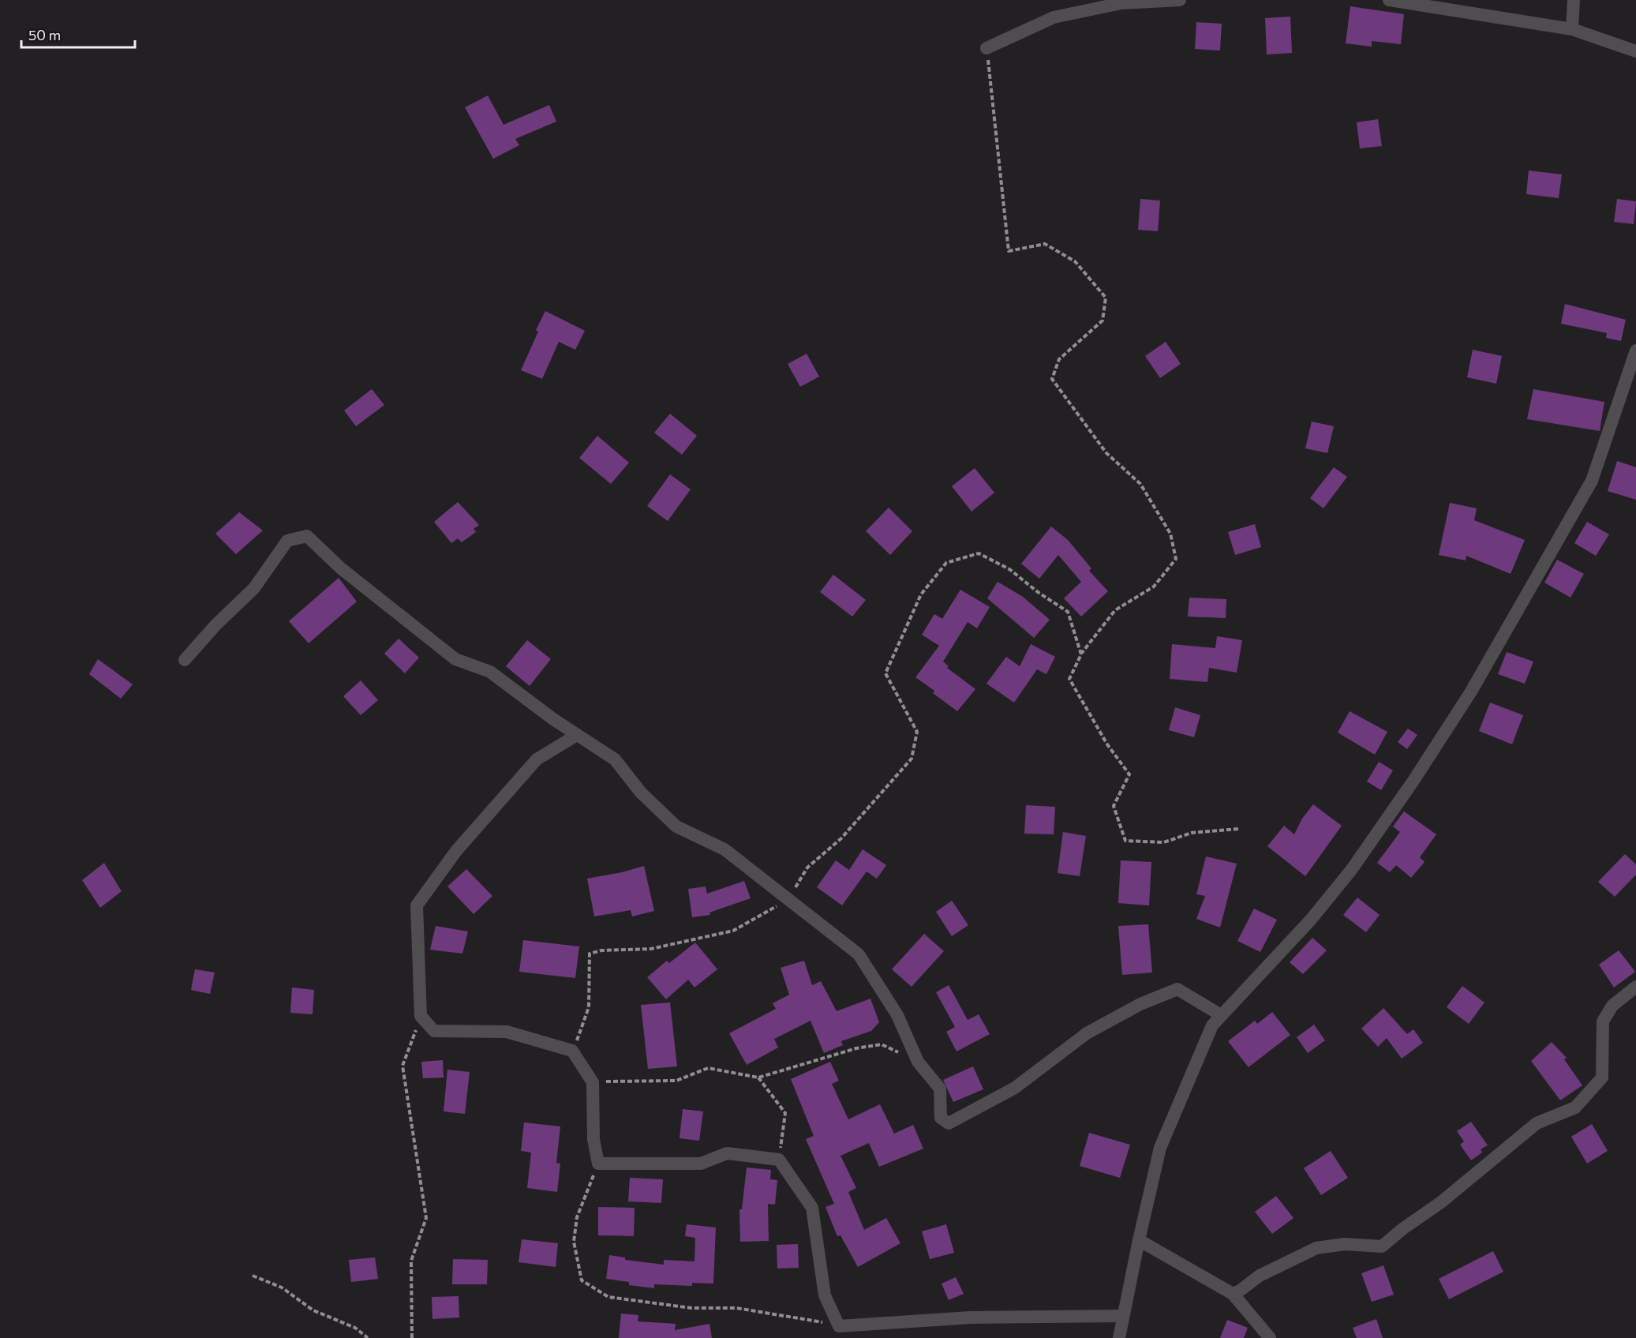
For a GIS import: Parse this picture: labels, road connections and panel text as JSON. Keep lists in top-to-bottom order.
{
  "scale_bar": "50 m"
}
